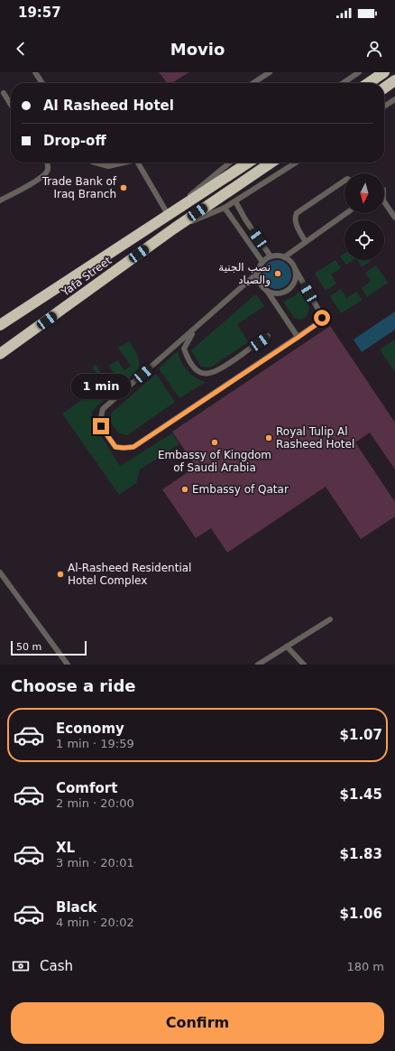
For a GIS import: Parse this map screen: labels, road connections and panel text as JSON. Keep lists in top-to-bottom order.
{
  "streets": {
    "highway": ["Yafa Street"]
  },
  "places": [
    "Trade Bank of Iraq Branch",
    "نصب الجنية والصياد",
    "Royal Tulip Al Rasheed Hotel",
    "Embassy of Kingdom of Saudi Arabia",
    "Embassy of Qatar",
    "Al-Rasheed Residential Hotel Complex"
  ],
  "scale_bar": "50 m",
  "north": "bottom",
  "page": {
    "status": "19:57",
    "header": "Movio",
    "banner": ["Al Rasheed Hotel", "Drop-off"],
    "bubble": "1 min",
    "scale": "50 m",
    "heading": "Choose a ride",
    "list": [
      {
        "name": "Economy",
        "note": "1 min · 19:59",
        "value": "$1.07"
      },
      {
        "name": "Comfort",
        "note": "2 min · 20:00",
        "value": "$1.45"
      },
      {
        "name": "XL",
        "note": "3 min · 20:01",
        "value": "$1.83"
      },
      {
        "name": "Black",
        "note": "4 min · 20:02",
        "value": "$1.06"
      }
    ],
    "pay": ["Cash", "180 m"],
    "buttons": "Confirm"
  }
}
